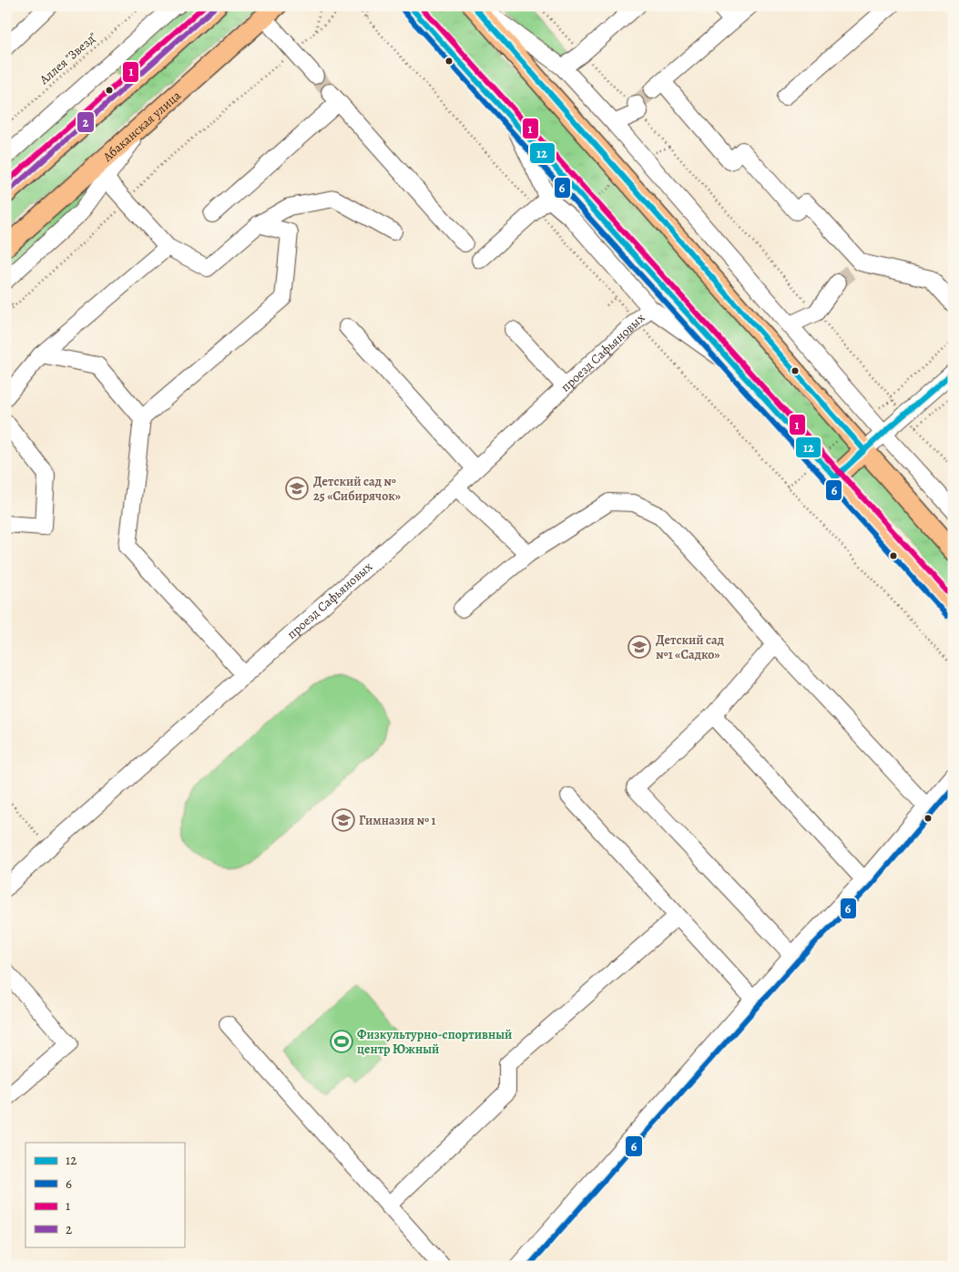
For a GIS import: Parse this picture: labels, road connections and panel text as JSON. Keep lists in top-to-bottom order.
{
  "streets": {
    "main road": ["Абаканская улица"],
    "street": ["проезд Сафьяновых"],
    "path": ["Аллея \"Звезд\""]
  },
  "places": {
    "school or university": ["Детский сад № 25 «Сибирячок»", "Детский сад №1 «Cадко»", "Гимназия № 1"],
    "sports": ["Физкультурно-спортивный центр Южный"]
  },
  "lines": [
    "transit line 12",
    "transit line 1",
    "transit line 2",
    "transit line 6"
  ],
  "legend": [
    "12",
    "6",
    "1",
    "2"
  ]
}
